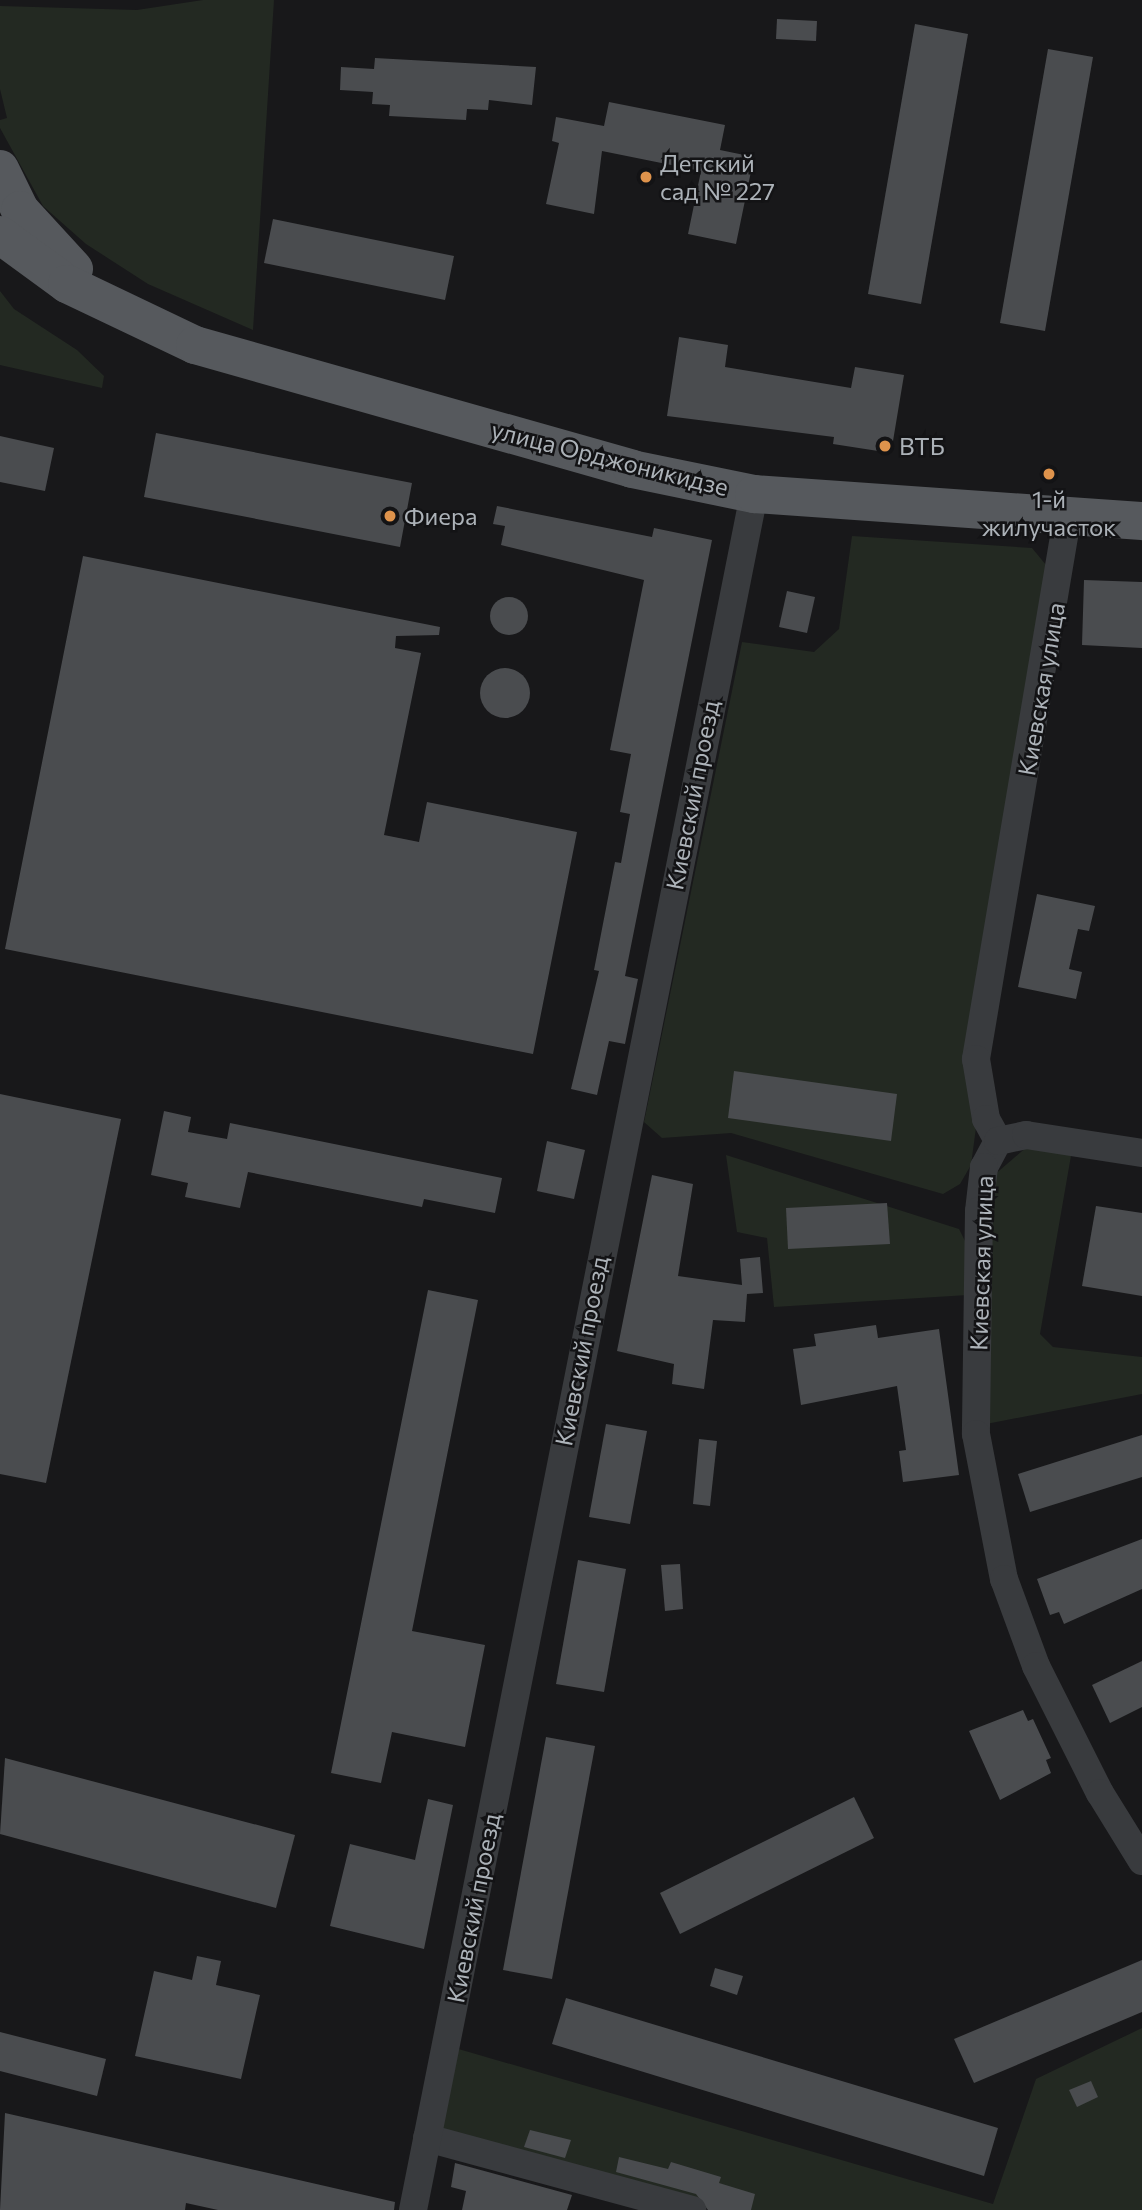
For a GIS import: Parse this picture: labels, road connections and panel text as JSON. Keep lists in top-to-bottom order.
{
  "streets": {
    "main road": ["улица Орджоникидзе"],
    "street": ["Киевская улица", "Киевский проезд"]
  },
  "crossings": [
    ["улица Орджоникидзе", "Киевская улица"],
    ["улица Орджоникидзе", "Киевский проезд"]
  ],
  "places": [
    "Детский сад № 227",
    "ВТБ",
    "1-й жилучасток",
    "Фиера"
  ]
}
